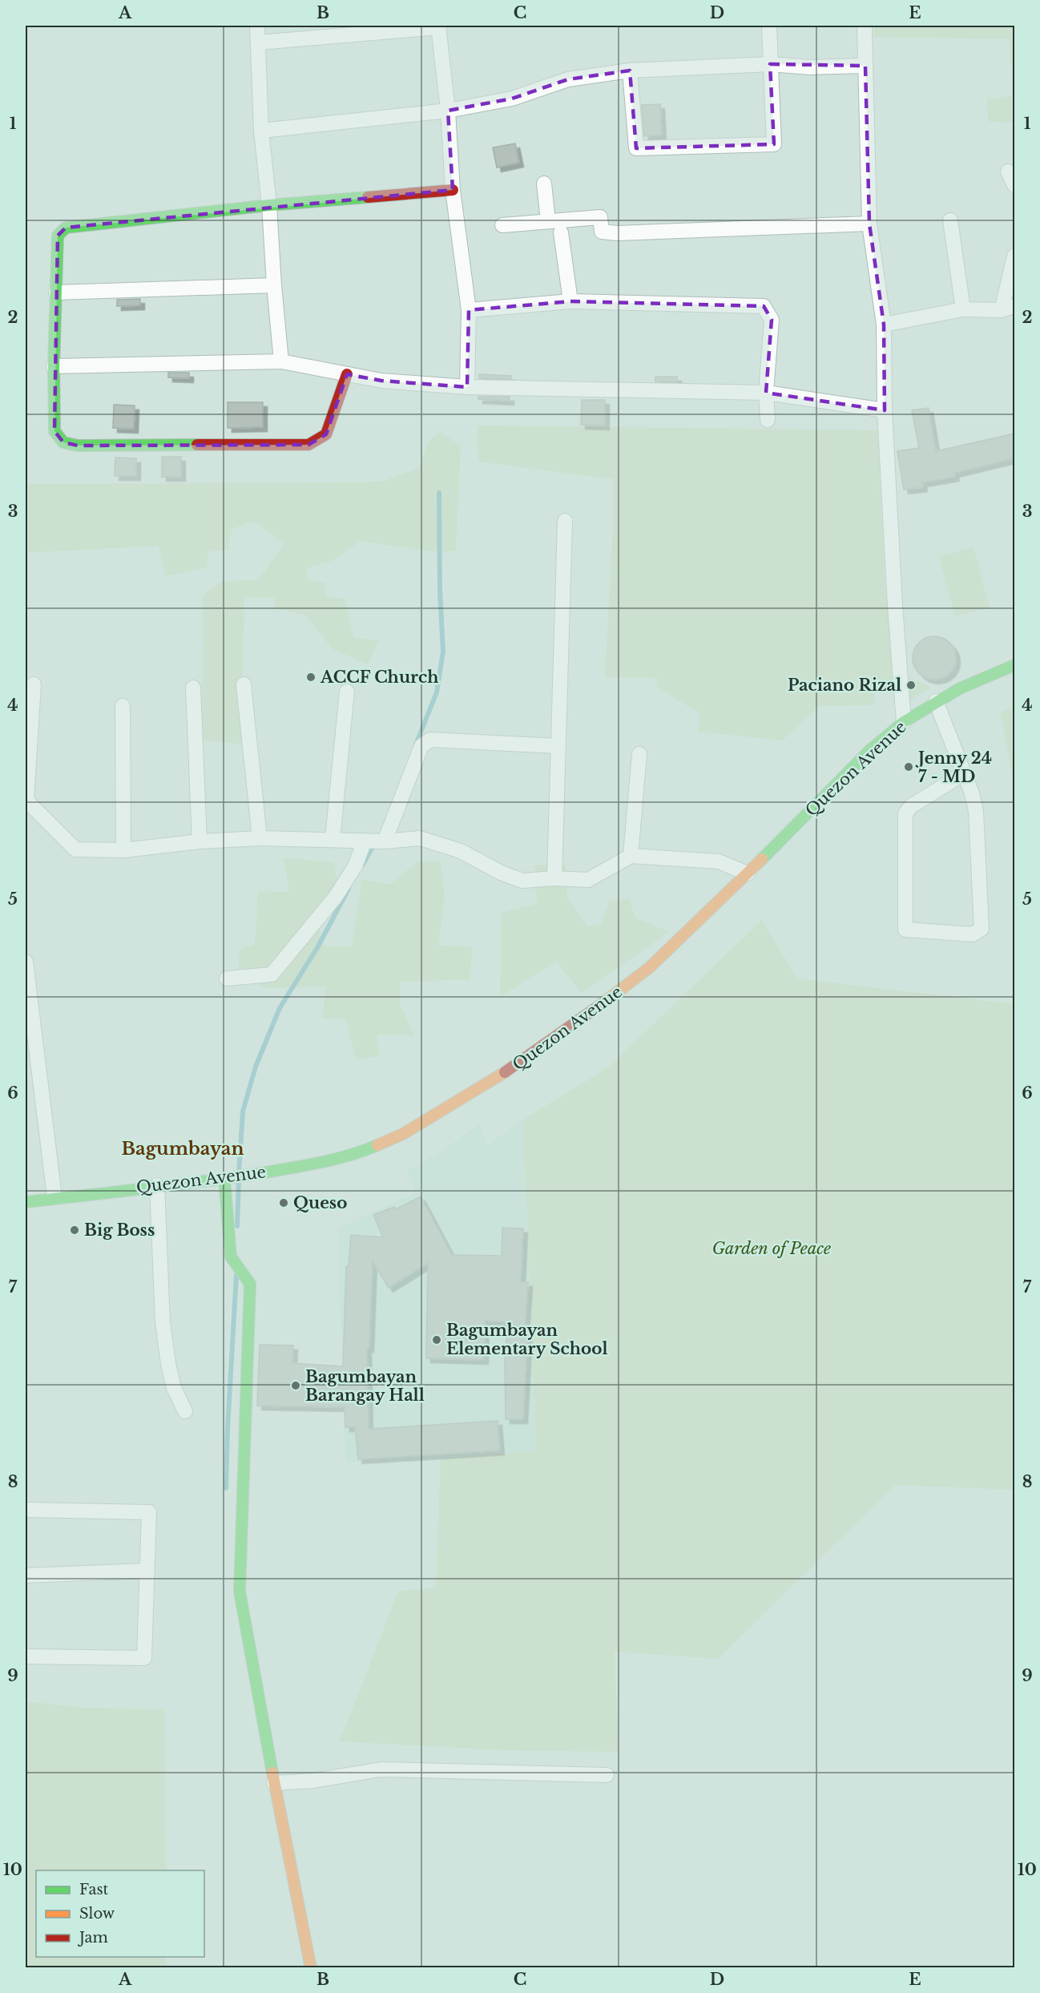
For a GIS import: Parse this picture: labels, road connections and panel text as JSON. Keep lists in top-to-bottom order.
{
  "streets": {
    "street": ["Quezon Avenue"]
  },
  "districts": ["Bagumbayan"],
  "parks": ["Garden of Peace"],
  "places": [
    "ACCF Church",
    "Paciano Rizal",
    "Jenny 24 7 - MD",
    "Queso",
    "Big Boss",
    "Bagumbayan Elementary School",
    "Bagumbayan Barangay Hall"
  ],
  "legend": ["Fast", "Slow", "Jam"],
  "grid": {
    "columns": [
      "A",
      "B",
      "C",
      "D",
      "E"
    ],
    "rows": [
      "1",
      "2",
      "3",
      "4",
      "5",
      "6",
      "7",
      "8",
      "9",
      "10"
    ]
  }
}
